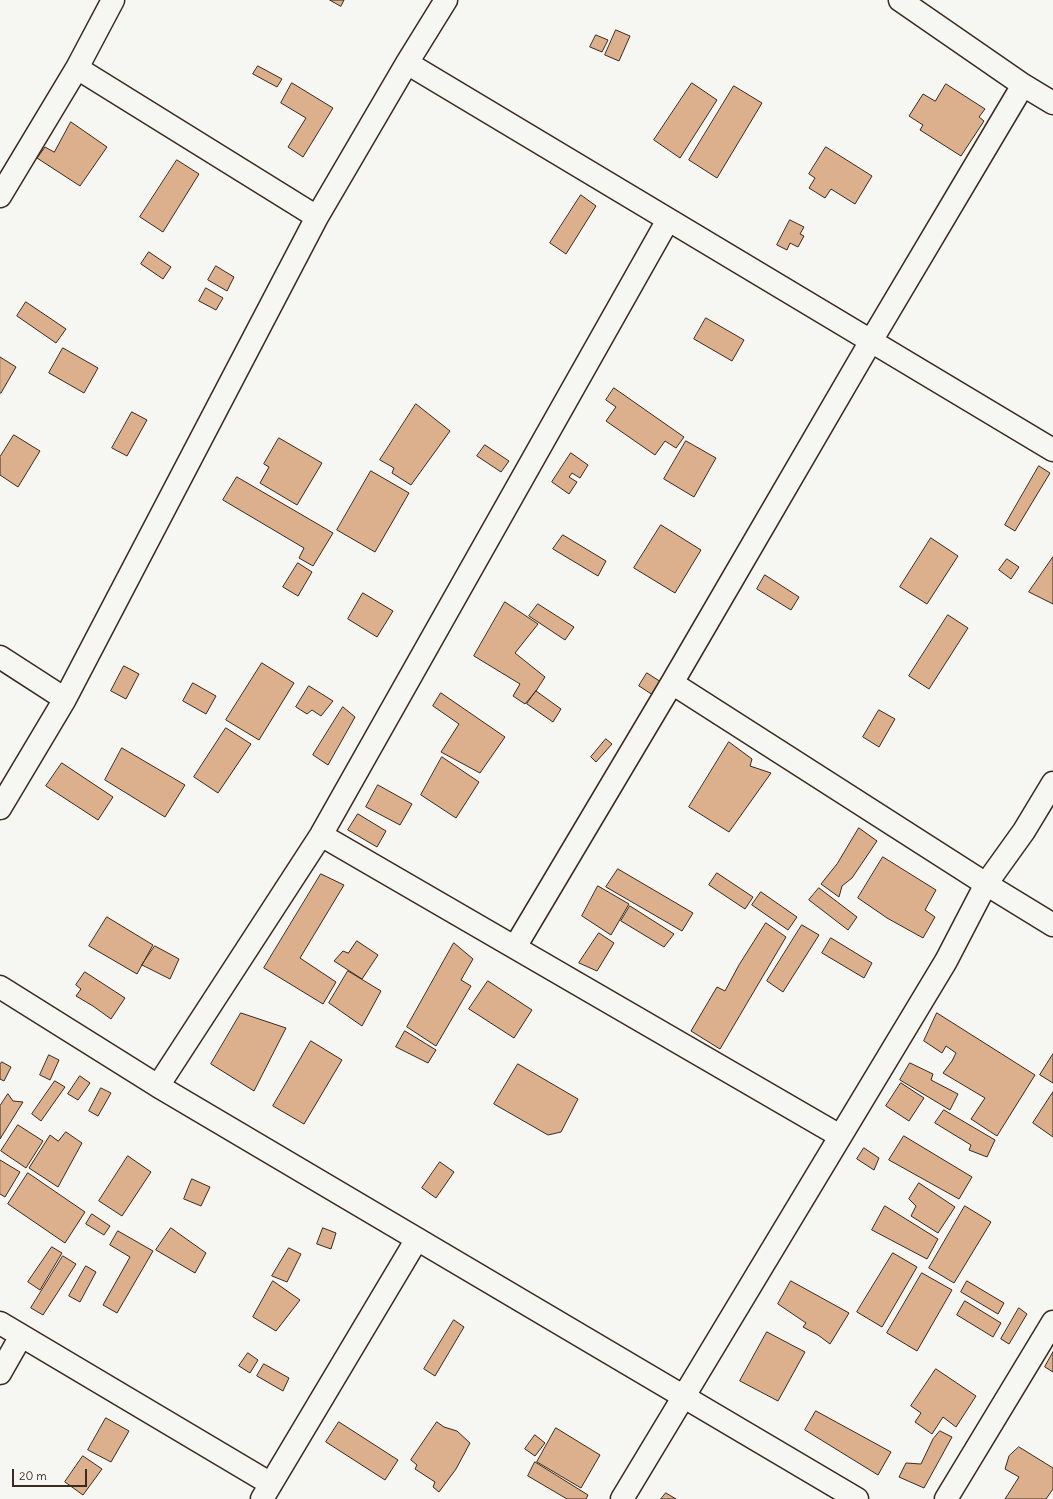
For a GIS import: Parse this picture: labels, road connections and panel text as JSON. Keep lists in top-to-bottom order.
{
  "scale_bar": "20 m"
}
